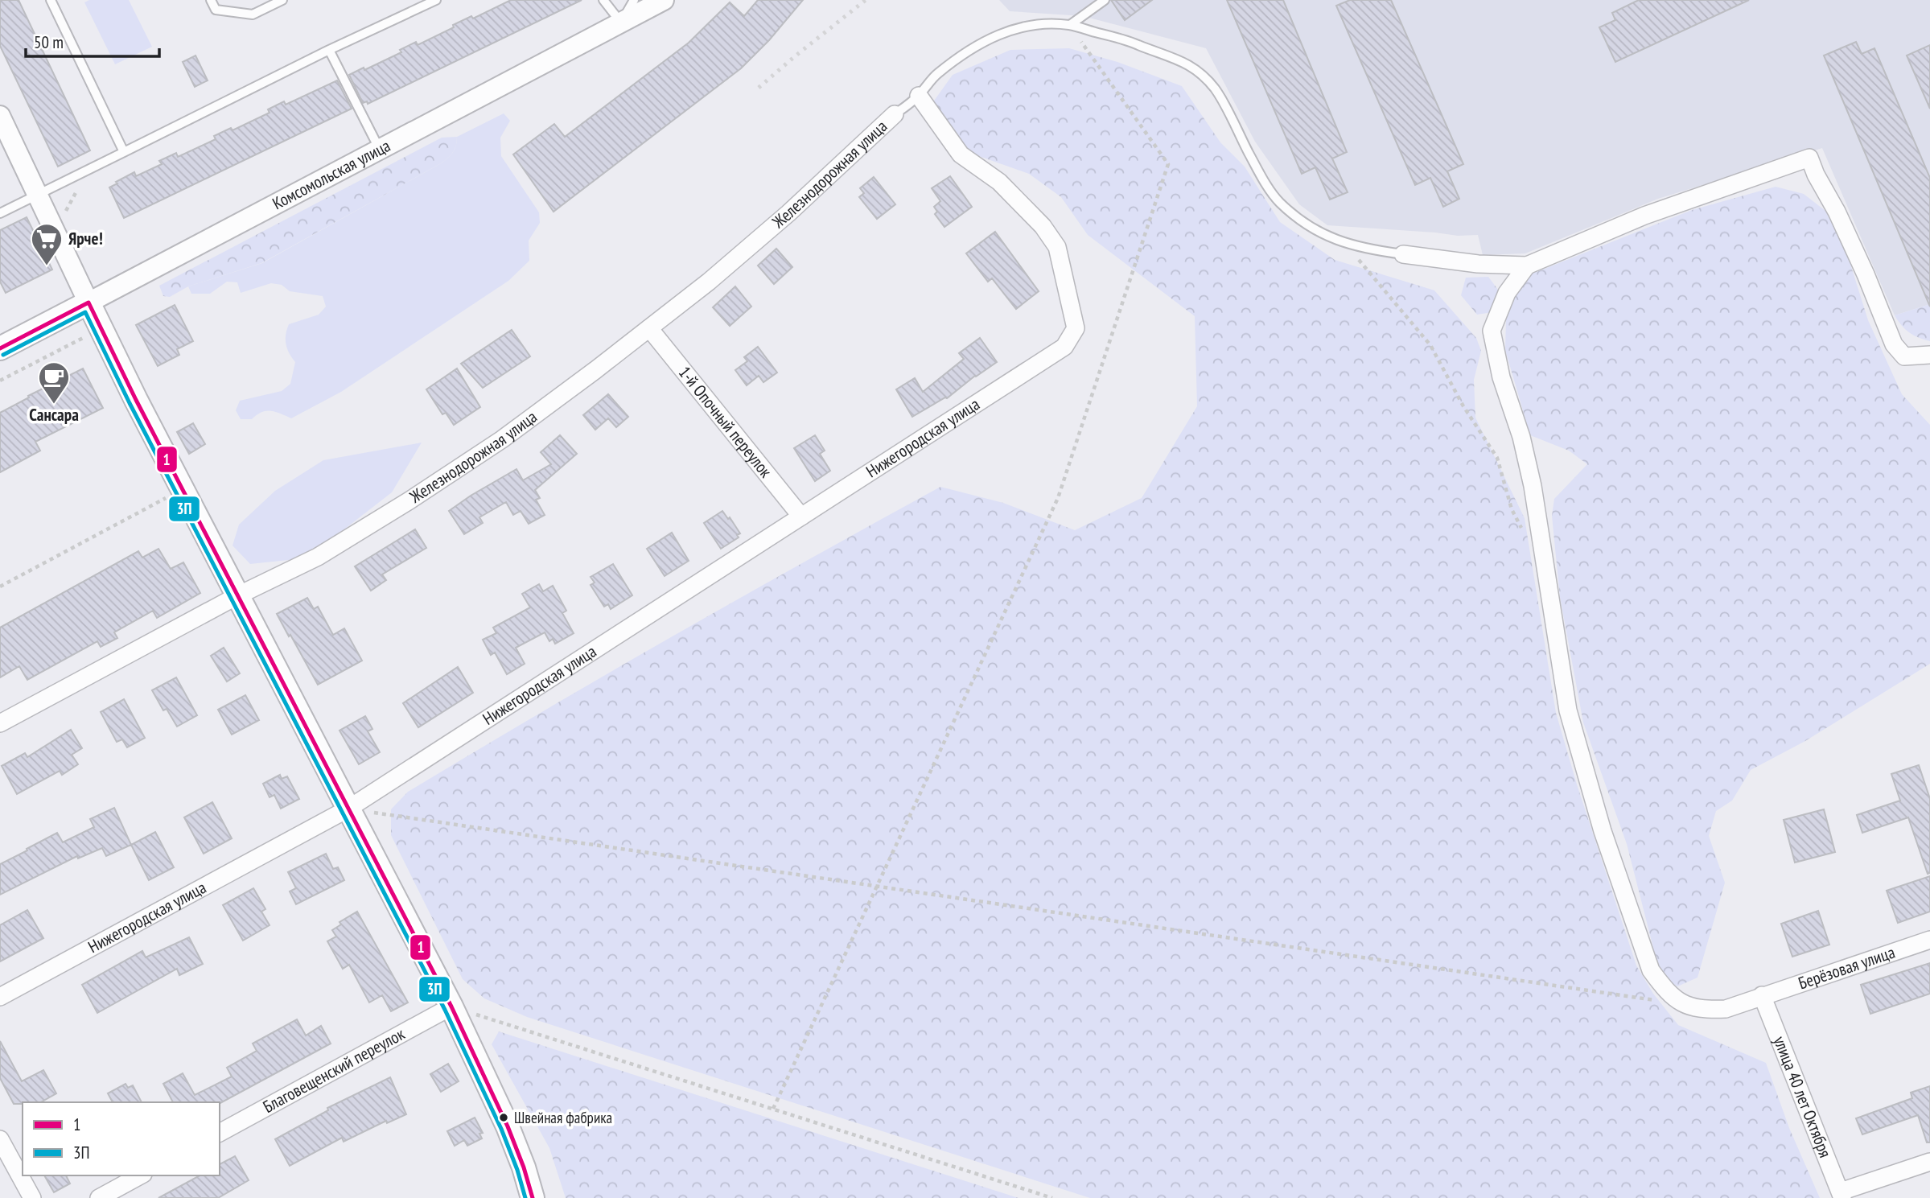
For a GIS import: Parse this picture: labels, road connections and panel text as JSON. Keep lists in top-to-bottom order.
{
  "streets": {
    "main road": ["Комсомольская улица"],
    "street": [
      "Железнодорожная улица",
      "1-й Опочный переулок",
      "Нижегородская улица",
      "Берёзовая улица",
      "Благовещенский переулок",
      "улица 40 лет Октября"
    ]
  },
  "crossings": [
    ["Железнодорожная улица", "1-й Опочный переулок"],
    ["1-й Опочный переулок", "Нижегородская улица"],
    ["Берёзовая улица", "улица 40 лет Октября"]
  ],
  "places": {
    "supermarket": ["Ярче!"],
    "cafe": ["Сансара"],
    "other": ["Швейная фабрика"]
  },
  "lines": ["transit line 1", "transit line 3П"],
  "legend": ["1", "3П"],
  "scale_bar": "50 m"
}
